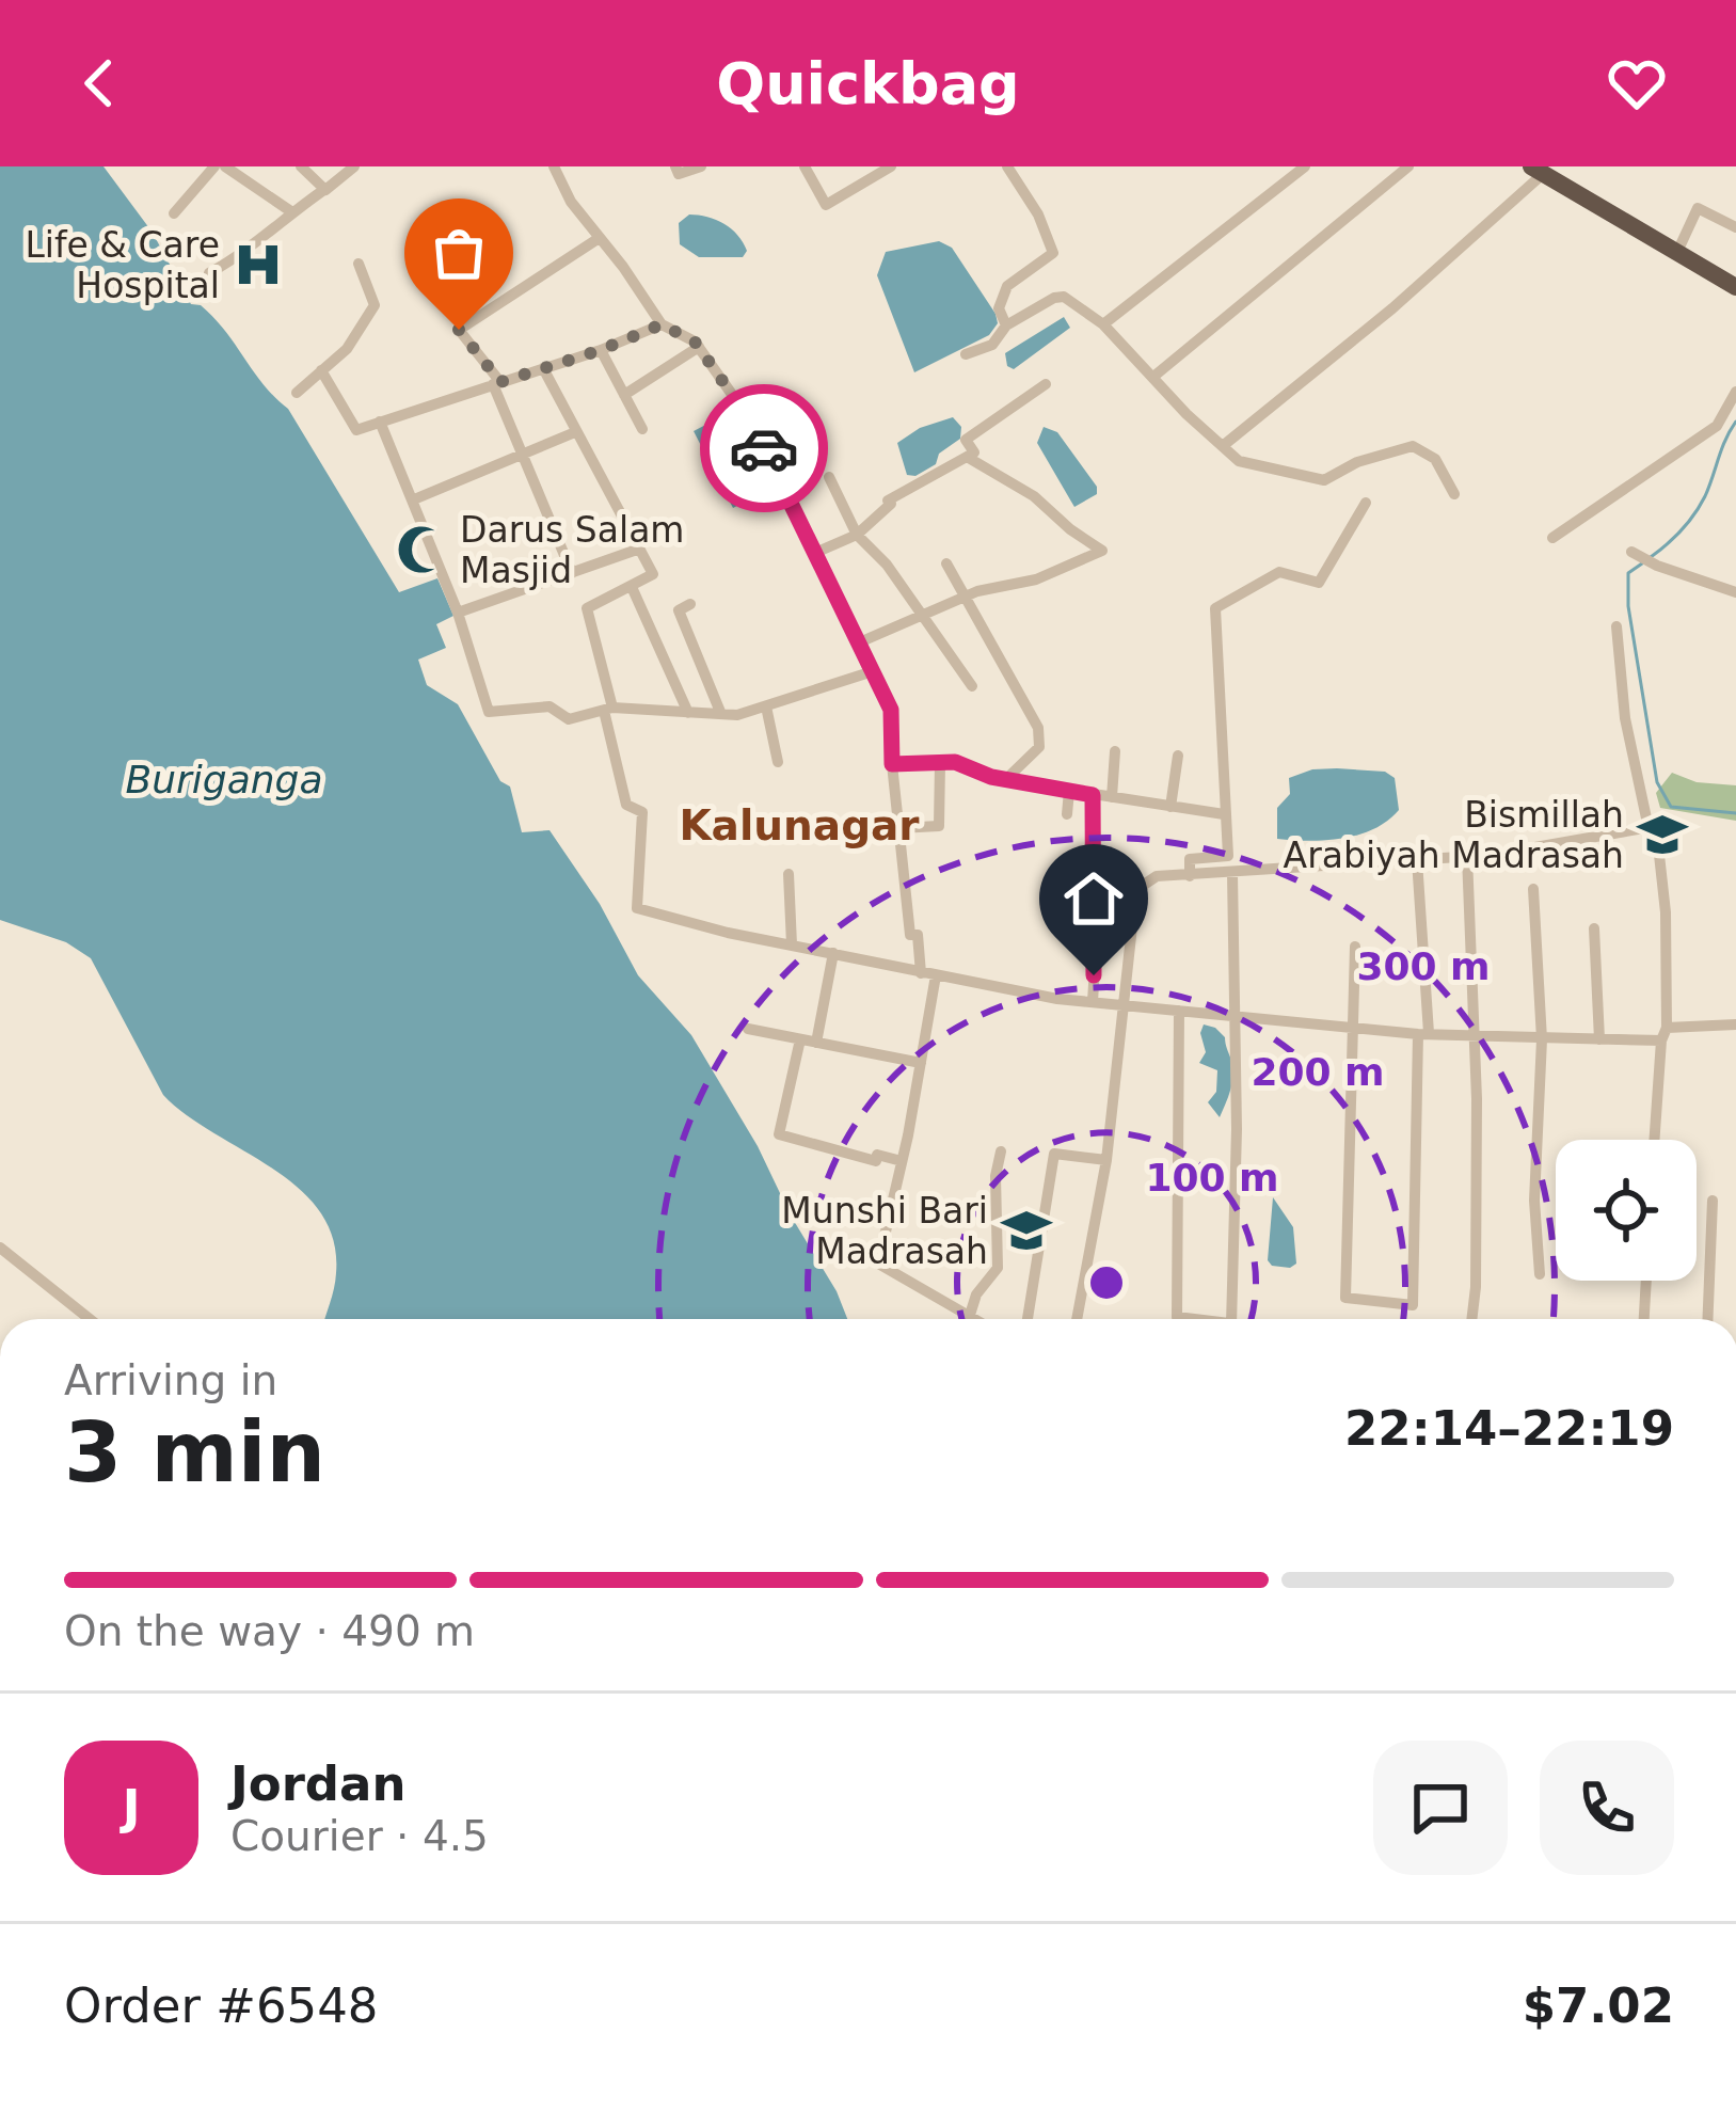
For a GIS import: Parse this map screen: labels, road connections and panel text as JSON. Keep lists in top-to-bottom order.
{
  "districts": ["Kalunagar"],
  "water": ["Buriganga"],
  "places": {
    "hospital": ["Life & Care Hospital"],
    "mosque": ["Darus Salam Masjid"],
    "school or university": ["Bismillah Arabiyah Madrasah", "Munshi Bari Madrasah"]
  },
  "page": {
    "header": "Quickbag",
    "heading": ["3 min", "Arriving in", "22:14–22:19"],
    "panel": [
      "Jordan",
      "Courier · 4.5",
      "Order #6548",
      "$7.02"
    ],
    "bar": "On the way · 490 m",
    "round": "J"
  },
  "rings": ["300 m", "200 m", "100 m"]
}
